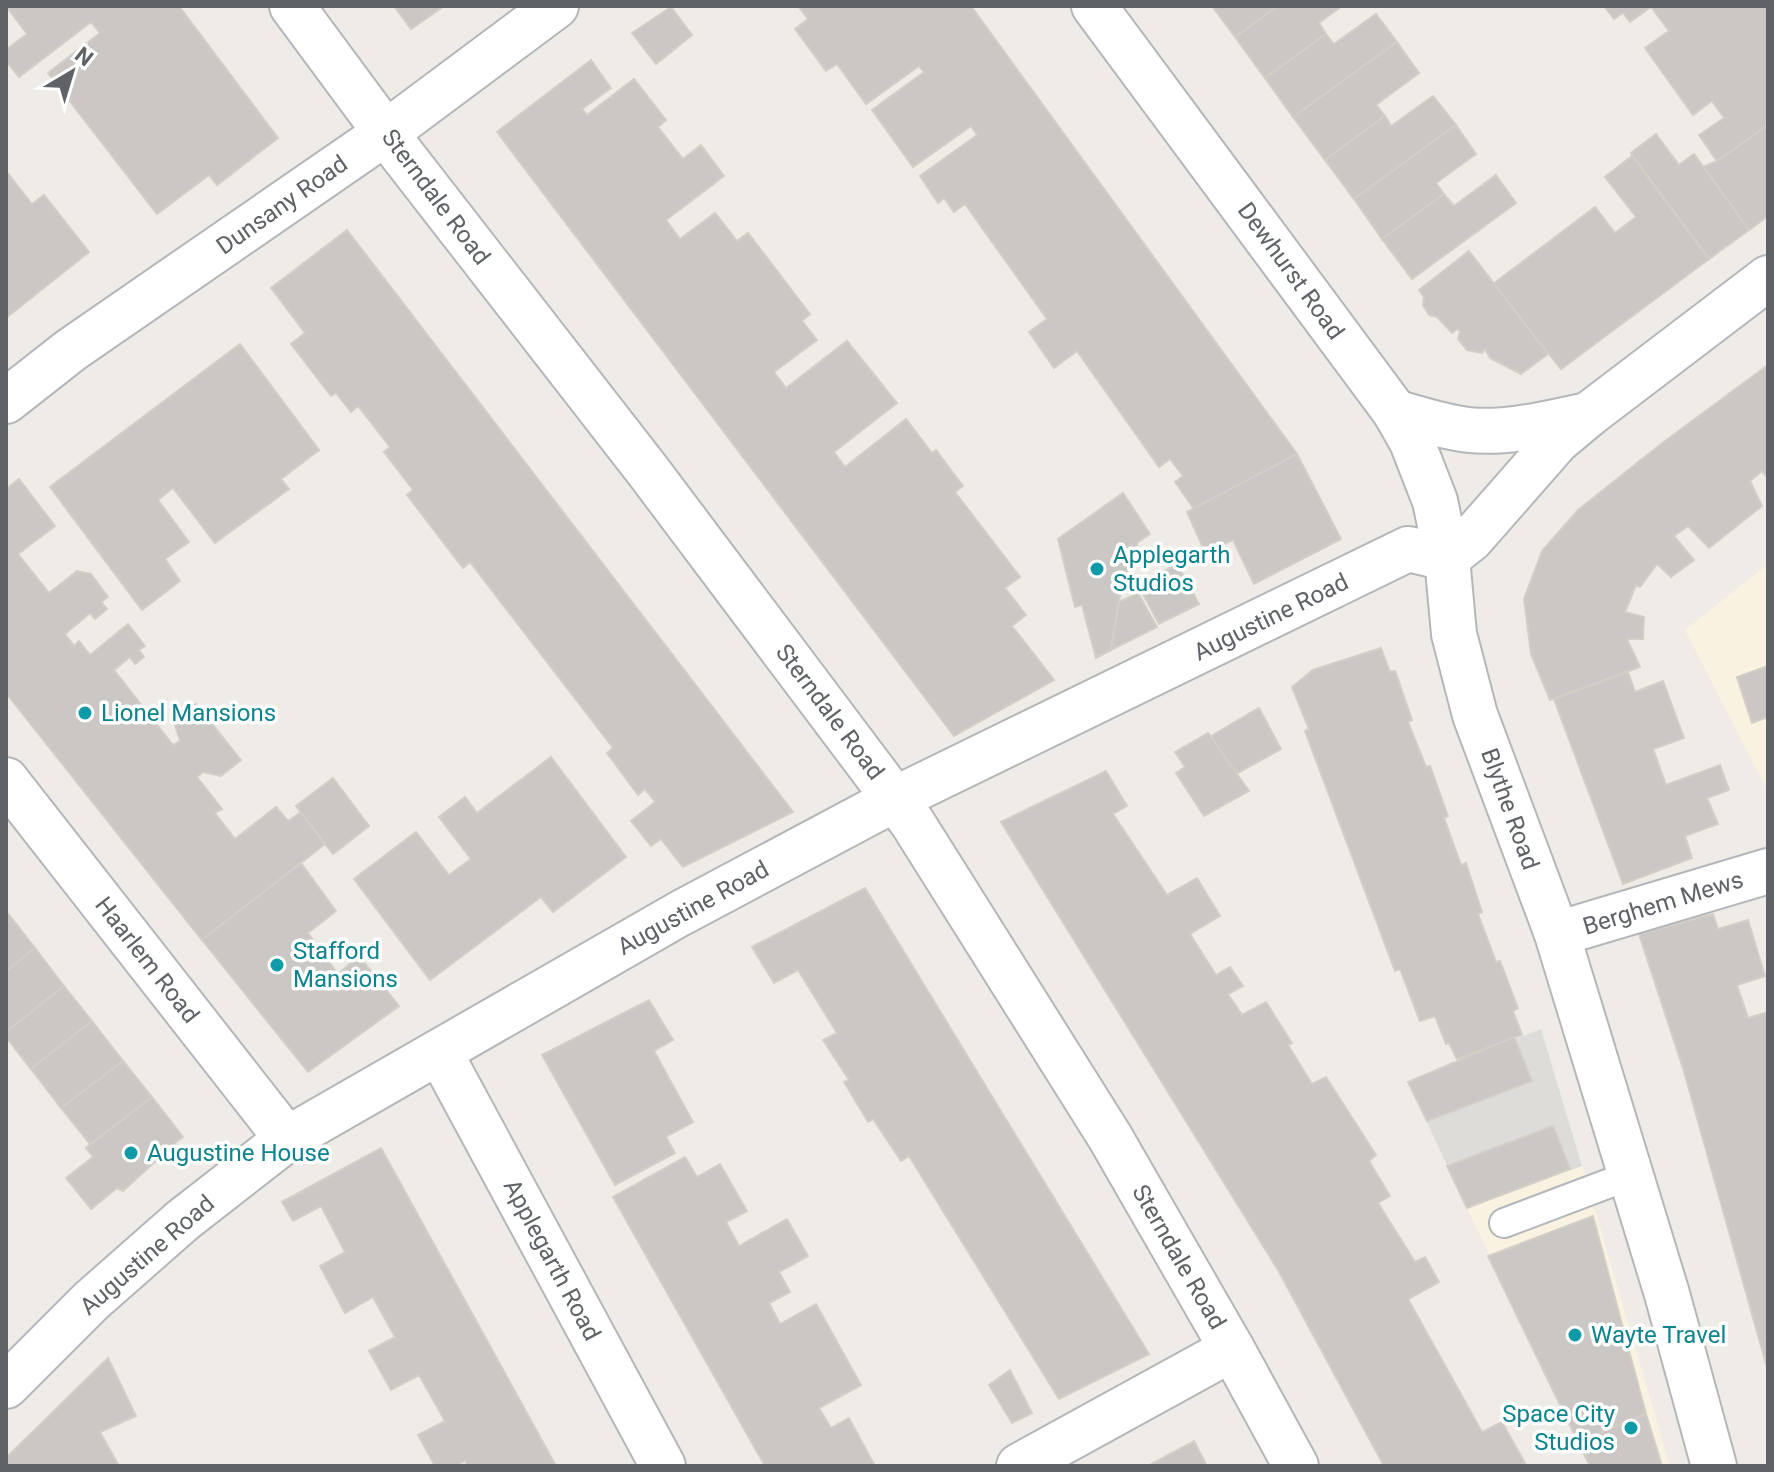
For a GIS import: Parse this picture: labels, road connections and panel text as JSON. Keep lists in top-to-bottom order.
{
  "streets": {
    "street": [
      "Sterndale Road",
      "Dunsany Road",
      "Dewhurst Road",
      "Augustine Road",
      "Blythe Road",
      "Berghem Mews",
      "Haarlem Road",
      "Applegarth Road"
    ]
  },
  "crossings": [
    ["Sterndale Road", "Dunsany Road"],
    ["Sterndale Road", "Augustine Road"],
    ["Dewhurst Road", "Augustine Road"],
    ["Dewhurst Road", "Blythe Road"],
    ["Augustine Road", "Blythe Road"],
    ["Augustine Road", "Haarlem Road"],
    ["Augustine Road", "Applegarth Road"],
    ["Blythe Road", "Berghem Mews"]
  ],
  "places": [
    "Applegarth Studios",
    "Lionel Mansions",
    "Stafford Mansions",
    "Augustine House",
    "Wayte Travel",
    "Space City Studios"
  ],
  "north": "top right"
}
